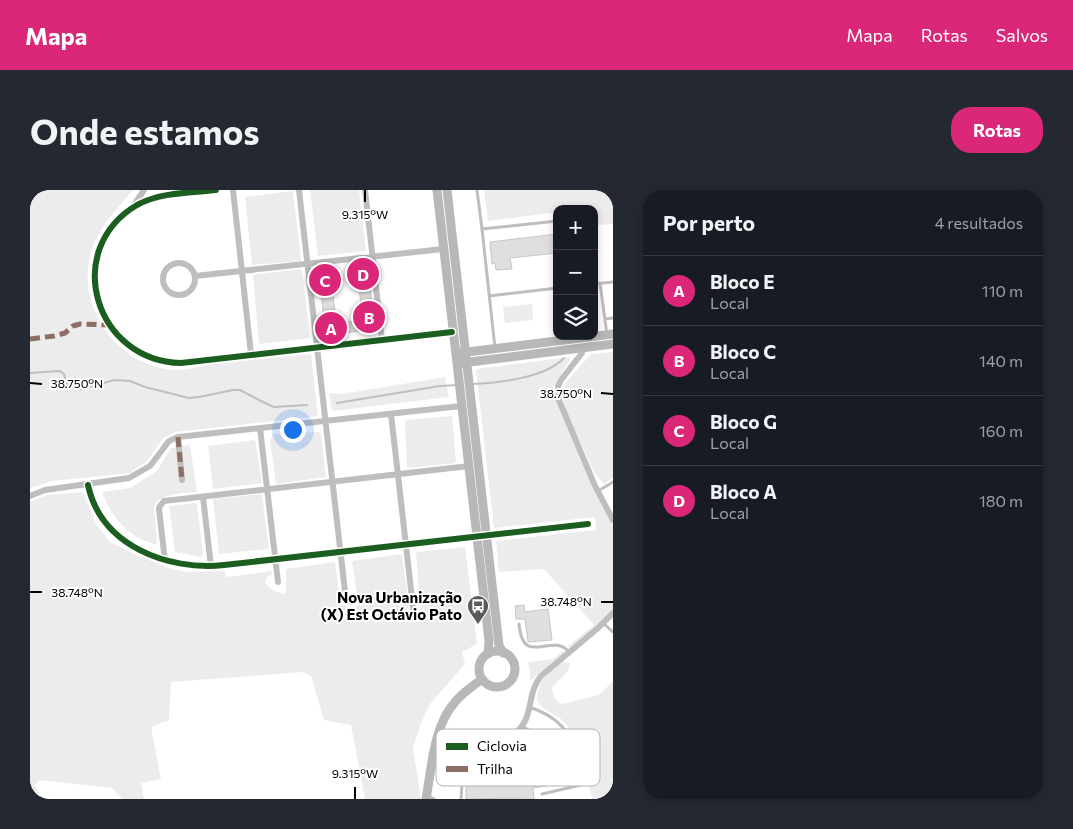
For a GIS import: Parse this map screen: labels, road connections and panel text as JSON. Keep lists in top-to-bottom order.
{
  "places": {
    "bus stop": ["Nova Urbanização (X) Est Octávio Pato"]
  },
  "legend": ["Ciclovia", "Trilha"],
  "page": {
    "header": "Mapa",
    "nav": ["Mapa", "Rotas", "Salvos"],
    "buttons": "Rotas",
    "title": "Onde estamos",
    "heading": ["Por perto", "4 resultados"],
    "map_buttons": ["+", "−"],
    "list": [
      {
        "mark": "A",
        "name": "Bloco E",
        "note": "Local",
        "value": "110 m"
      },
      {
        "mark": "B",
        "name": "Bloco C",
        "note": "Local",
        "value": "140 m"
      },
      {
        "mark": "C",
        "name": "Bloco G",
        "note": "Local",
        "value": "160 m"
      },
      {
        "mark": "D",
        "name": "Bloco A",
        "note": "Local",
        "value": "180 m"
      }
    ],
    "pins": [
      "D",
      "C",
      "B",
      "A"
    ]
  },
  "coordinates": ["9.315°W", "38.750°N", "38.748°N"]
}
